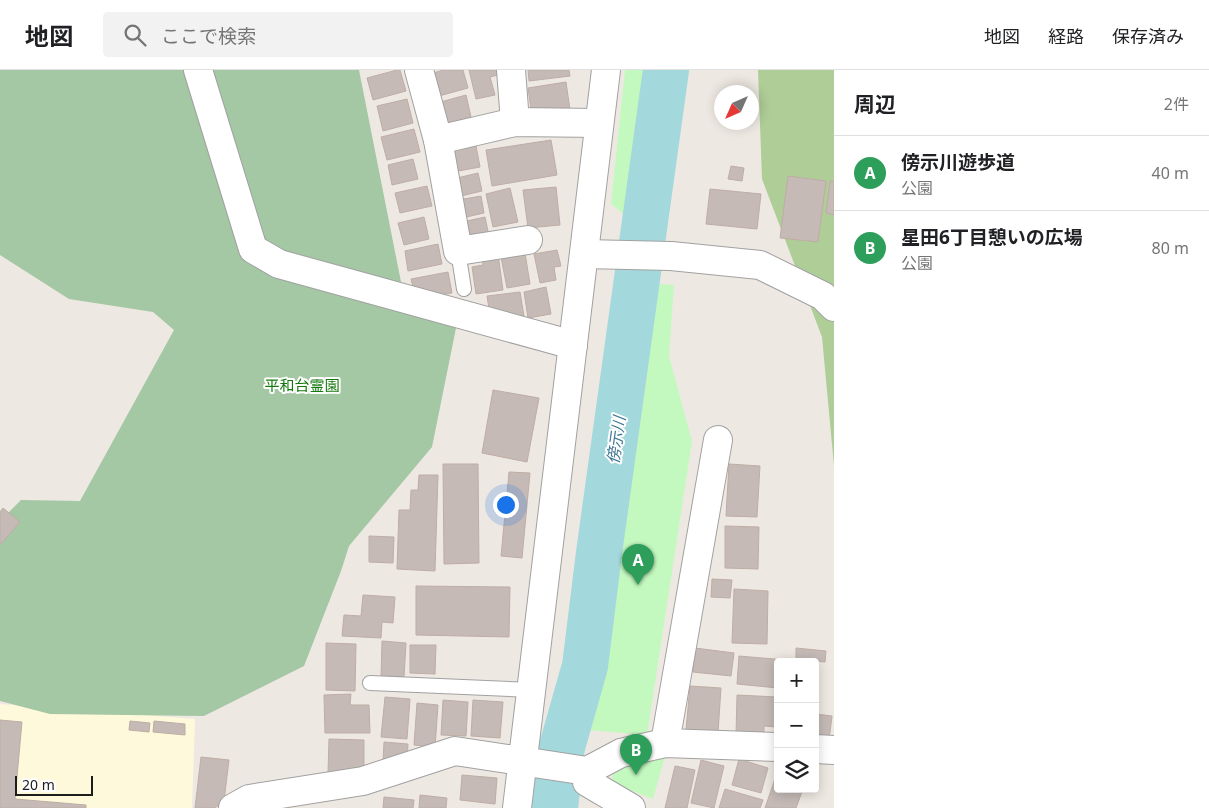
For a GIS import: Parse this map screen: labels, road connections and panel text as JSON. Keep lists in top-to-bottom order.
{
  "water": ["傍示川"],
  "parks": ["平和台霊園"],
  "scale_bar": "20 m",
  "north": "bottom left",
  "page": {
    "header": "地図",
    "search": "ここで検索",
    "nav": ["地図", "経路", "保存済み"],
    "heading": ["周辺", "2件"],
    "list": [
      {
        "mark": "A",
        "name": "傍示川遊歩道",
        "note": "公園",
        "value": "40 m"
      },
      {
        "mark": "B",
        "name": "星田6丁目憩いの広場",
        "note": "公園",
        "value": "80 m"
      }
    ],
    "pins": ["A", "B"],
    "map_buttons": ["+", "−"],
    "scale": "20 m"
  }
}
